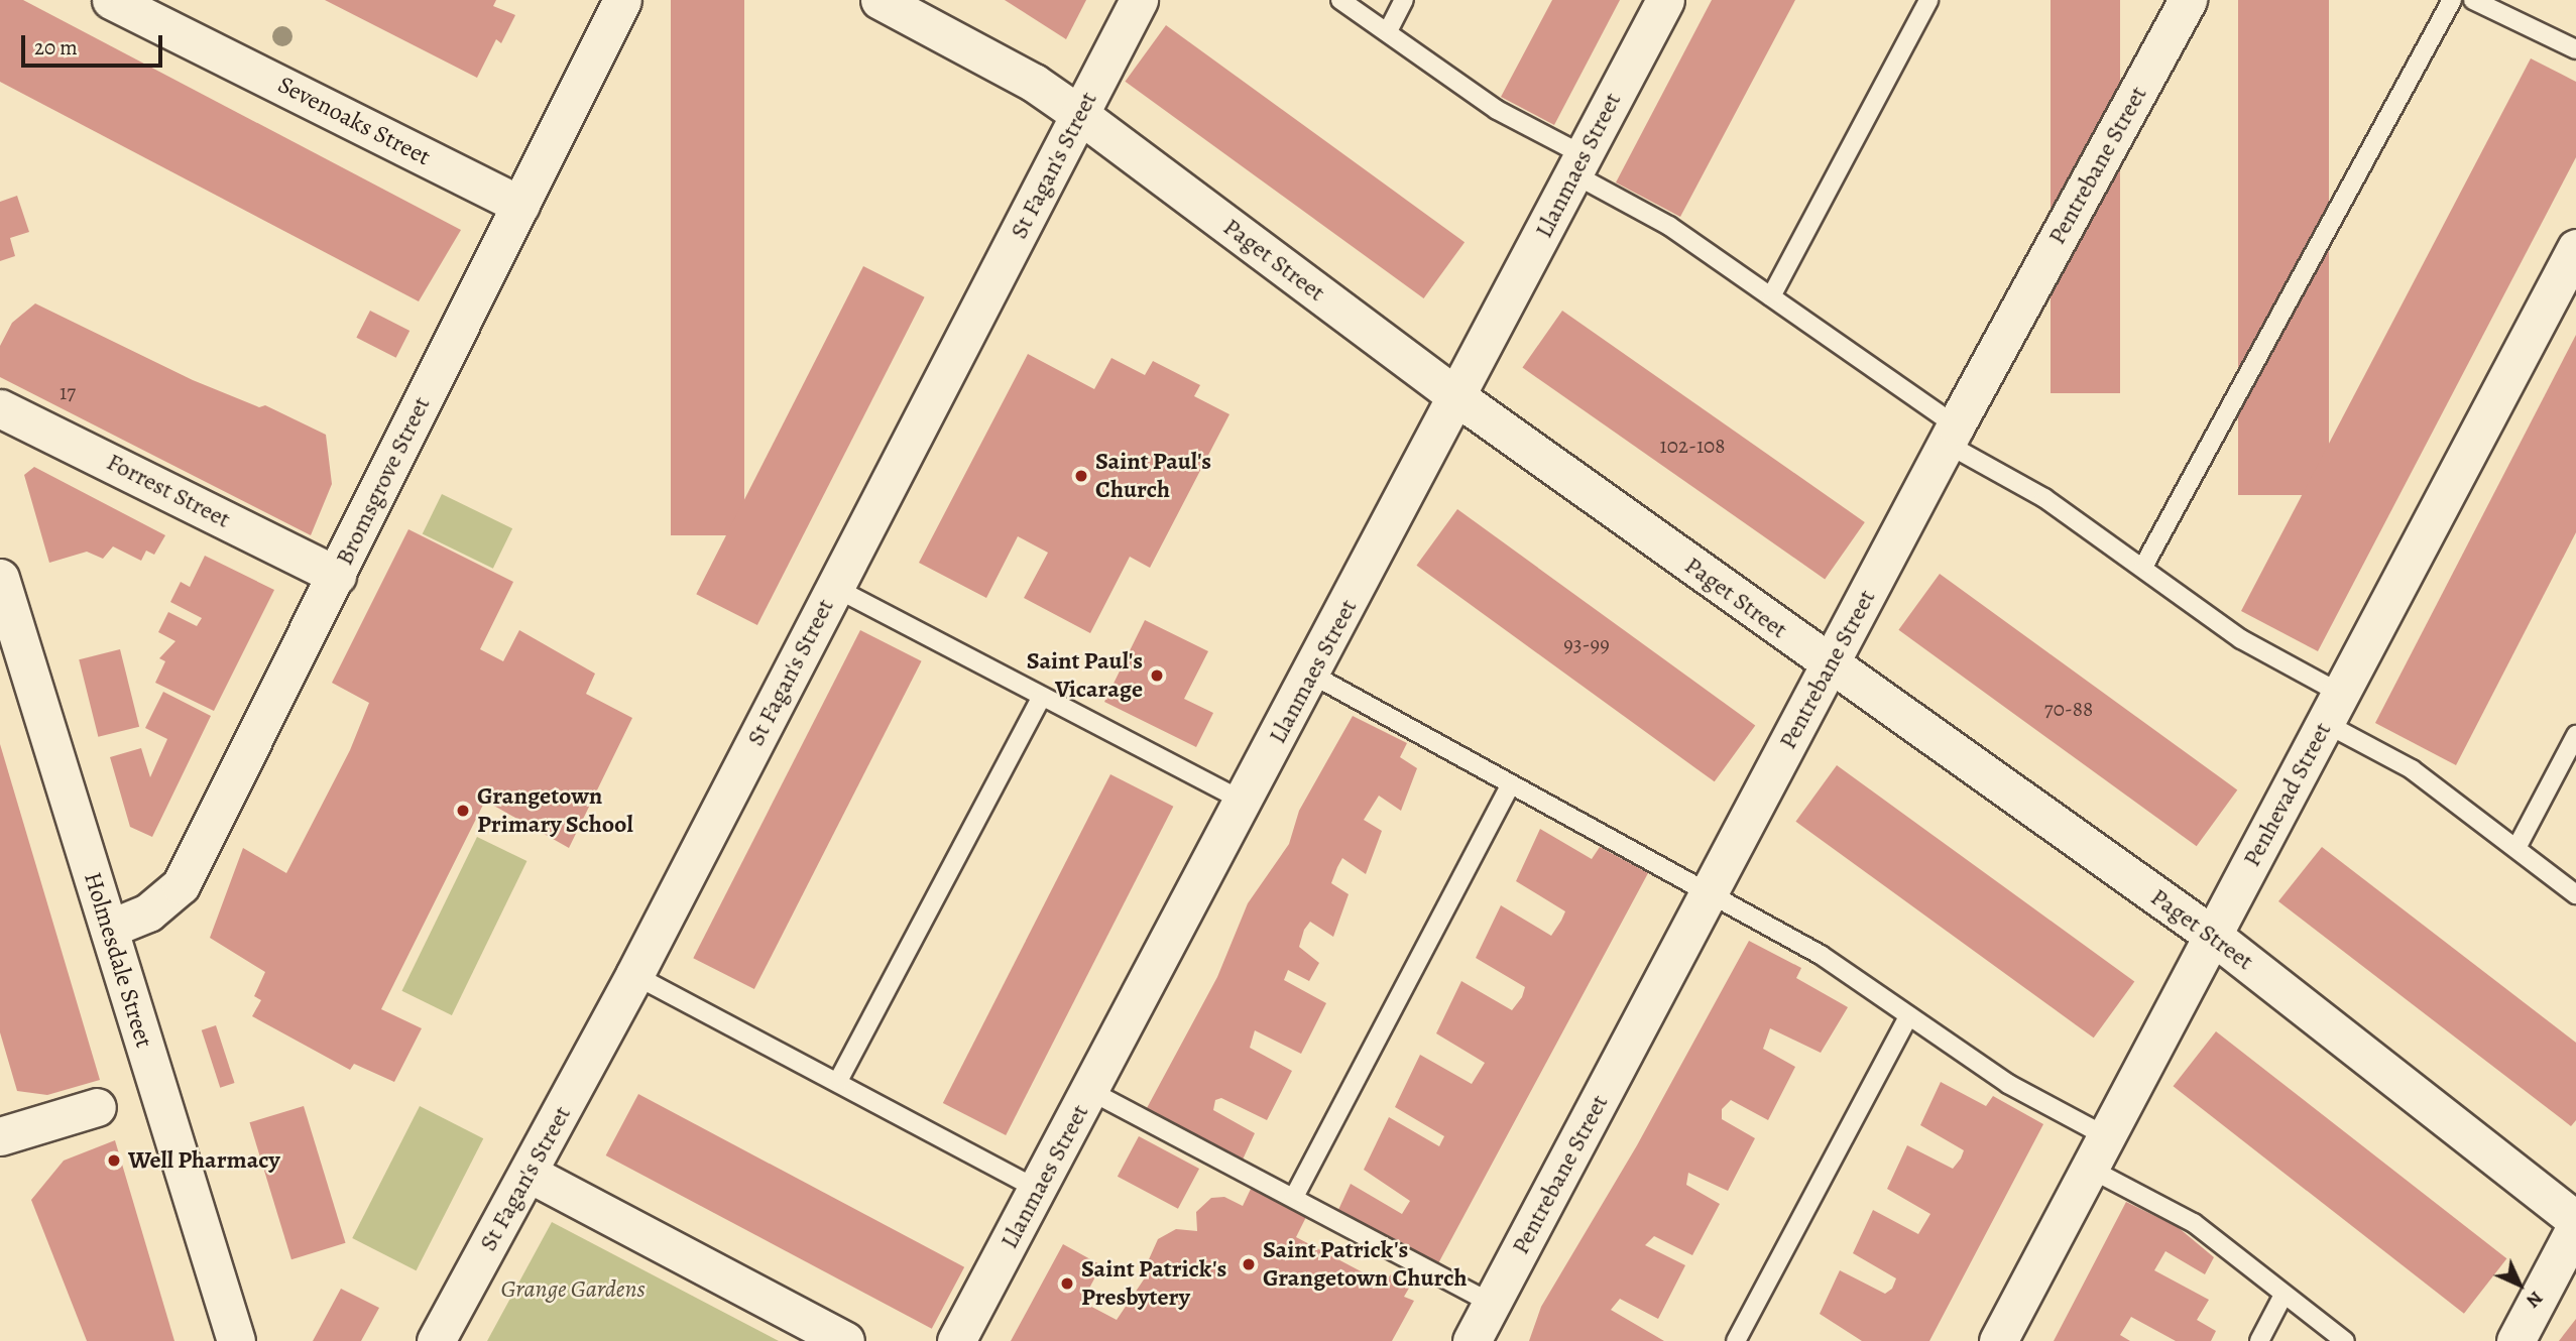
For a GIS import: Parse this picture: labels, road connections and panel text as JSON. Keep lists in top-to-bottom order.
{
  "streets": {
    "street": [
      "Sevenoaks Street",
      "St Fagan's Street",
      "Llanmaes Street",
      "Pentrebane Street",
      "Paget Street",
      "Bromsgrove Street",
      "Forrest Street",
      "Penhevad Street",
      "Holmesdale Street"
    ]
  },
  "crossings": [
    ["Sevenoaks Street", "Bromsgrove Street"],
    ["St Fagan's Street", "Paget Street"],
    ["Llanmaes Street", "Paget Street"],
    ["Pentrebane Street", "Paget Street"],
    ["Paget Street", "Penhevad Street"],
    ["Bromsgrove Street", "Forrest Street"],
    ["Bromsgrove Street", "Holmesdale Street"]
  ],
  "parks": ["Grange Gardens"],
  "places": [
    "Saint Paul's Church",
    "Saint Paul's Vicarage",
    "Grangetown Primary School",
    "Well Pharmacy",
    "Saint Patrick's Grangetown Church",
    "Saint Patrick's Presbytery"
  ],
  "house_numbers": [
    "17",
    "102-108",
    "93-99",
    "70-88"
  ],
  "scale_bar": "20 m",
  "north": "bottom right"
}
